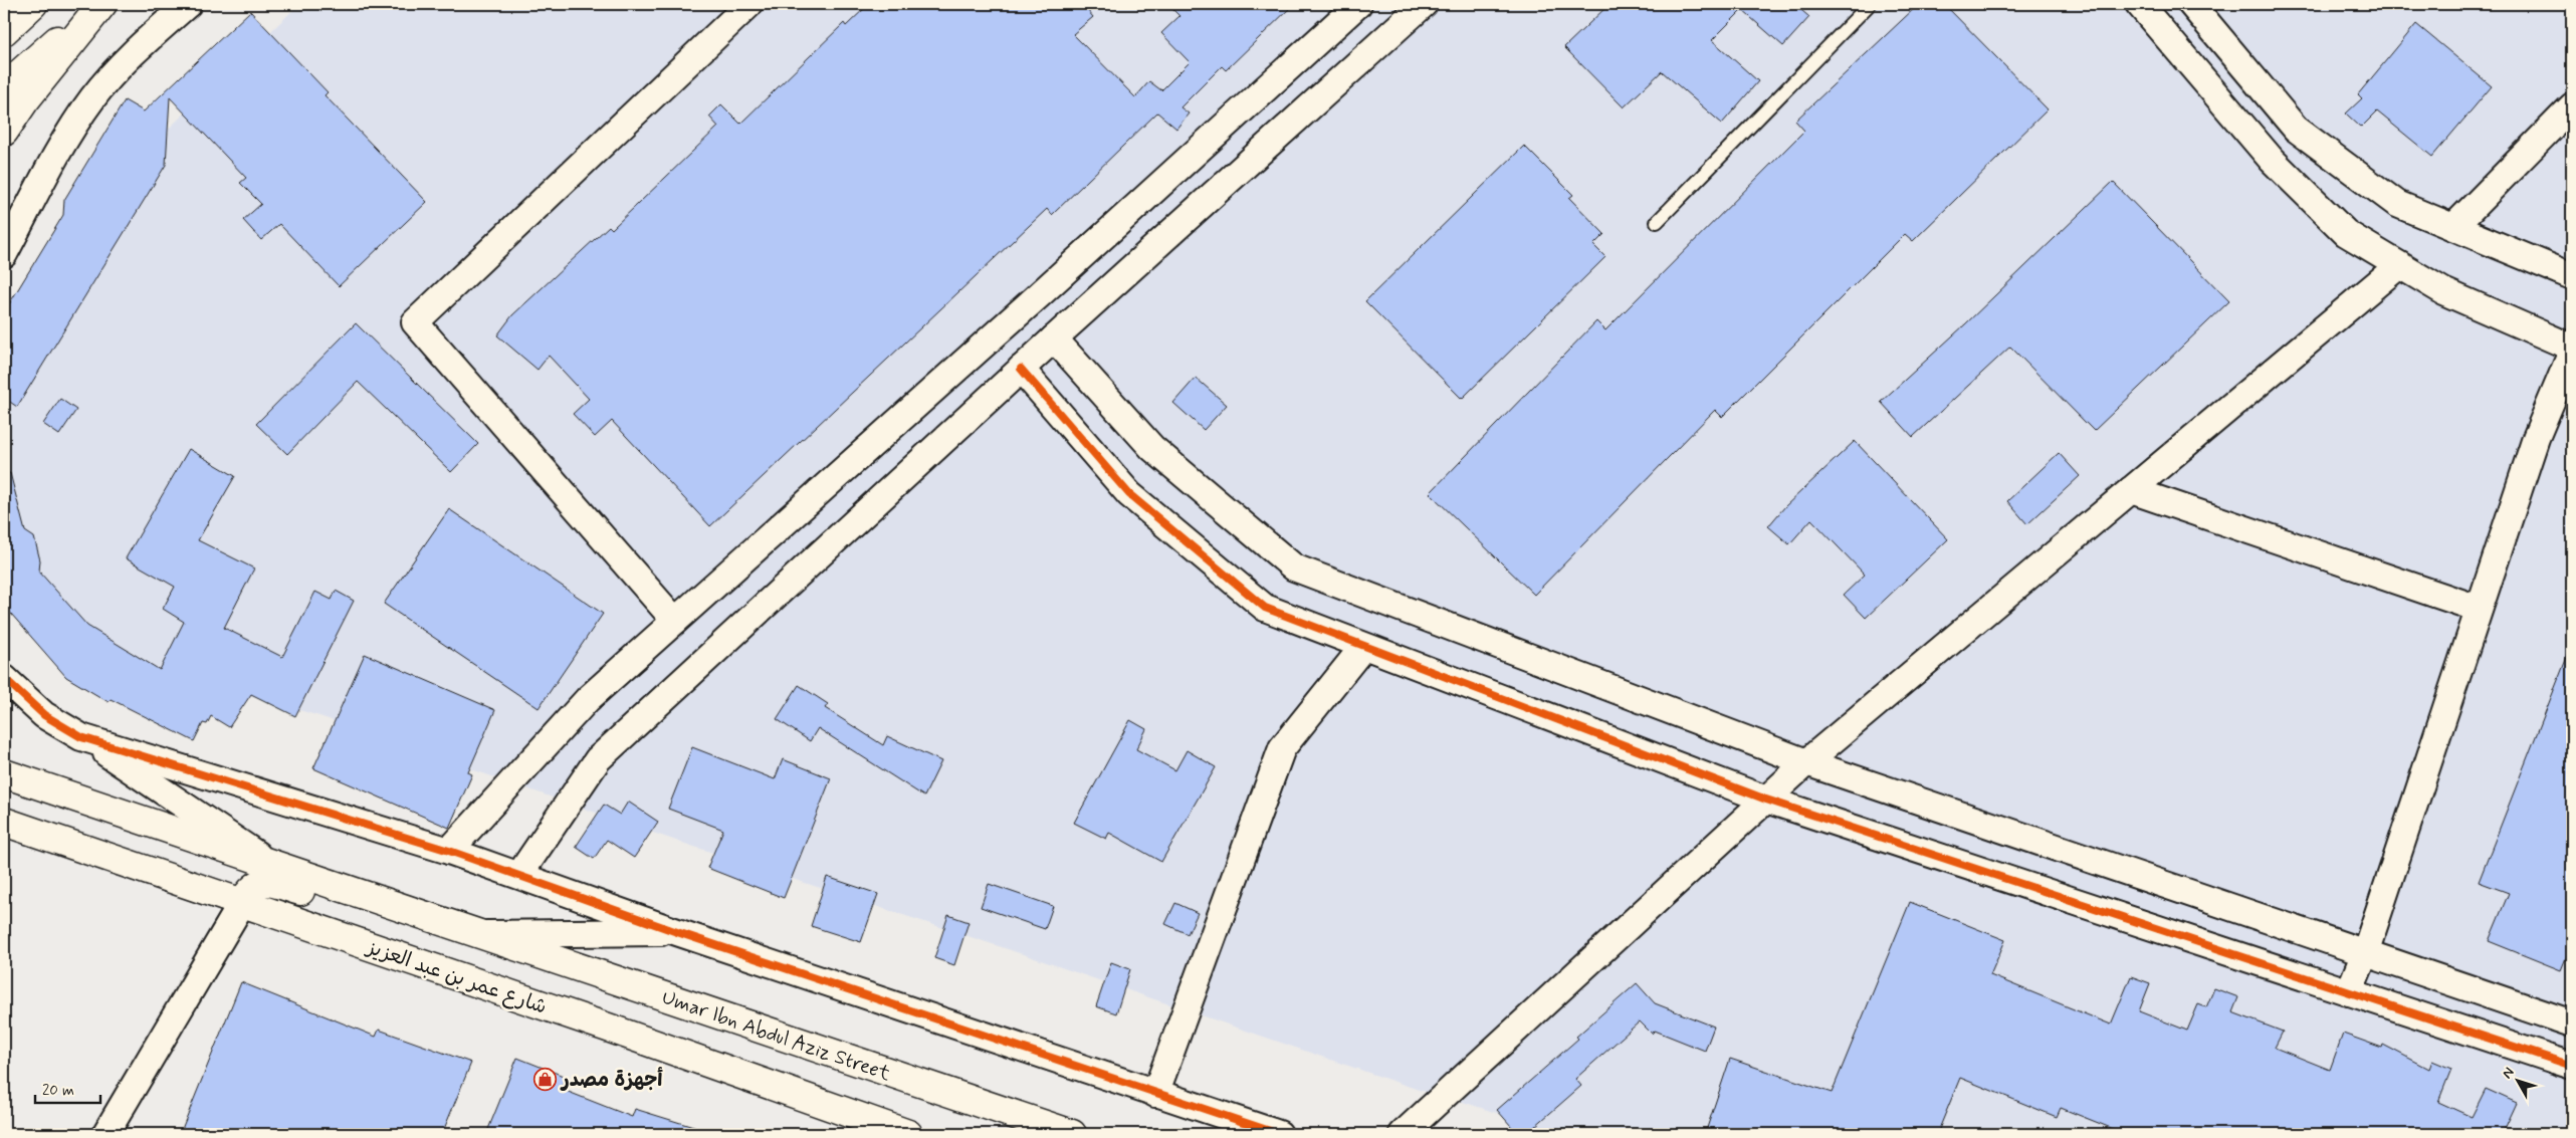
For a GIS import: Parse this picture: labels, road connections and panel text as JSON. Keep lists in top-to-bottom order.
{
  "streets": {
    "main road": ["شارع عمر بن عبد العزيز", "Umar Ibn Abdul Aziz Street"]
  },
  "places": {
    "shop": ["أجهزة مصدر"]
  },
  "scale_bar": "20 m",
  "north": "top left"
}
